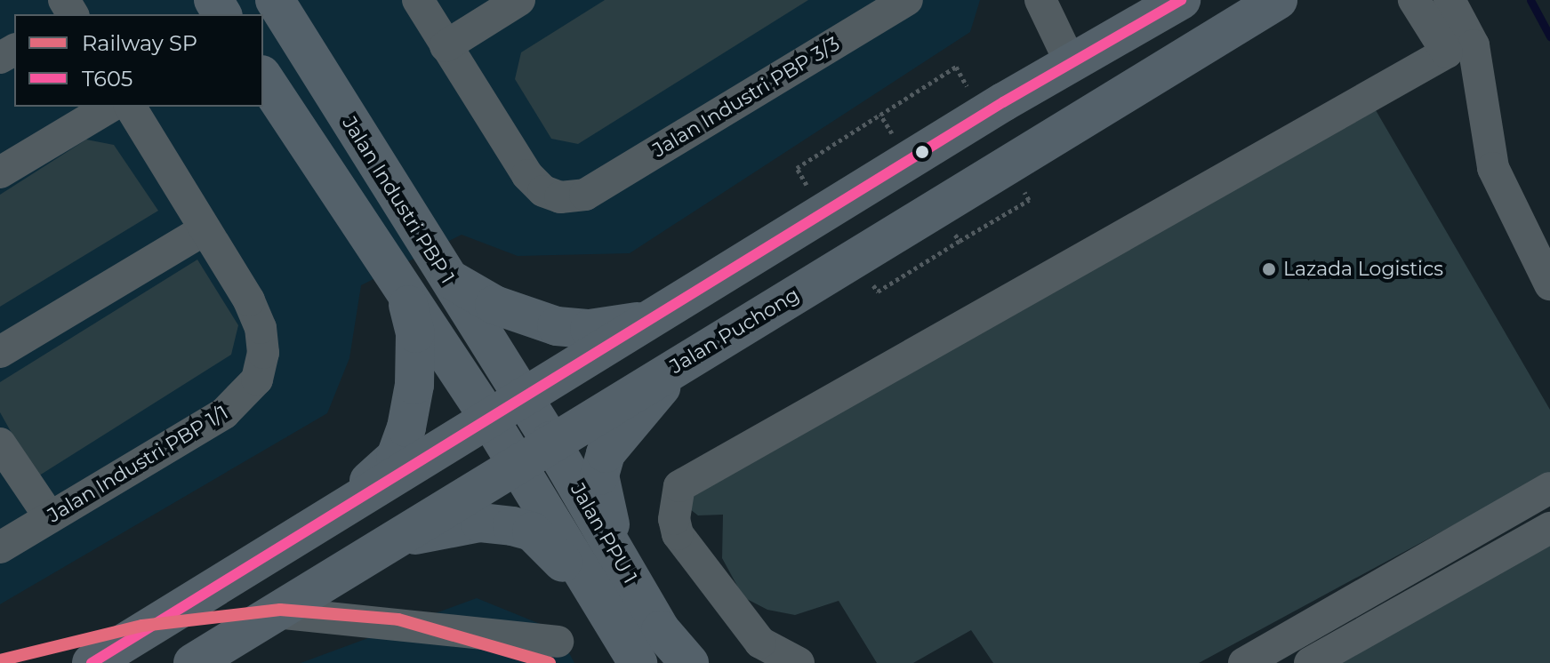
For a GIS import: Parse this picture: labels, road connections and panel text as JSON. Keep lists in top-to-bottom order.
{
  "streets": {
    "main road": ["Jalan Industri PBP 1", "Jalan Puchong", "Jalan PPU 1"],
    "street": ["Jalan Industri PBP 3/3", "Jalan Industri PBP 1/1"]
  },
  "crossings": [
    ["Jalan Industri PBP 1", "Jalan PPU 1"],
    ["Jalan Puchong", "Jalan PPU 1"]
  ],
  "places": ["Lazada Logistics"],
  "lines": ["transit line T605", "rail line SP"],
  "legend": ["Railway SP", "T605"]
}
